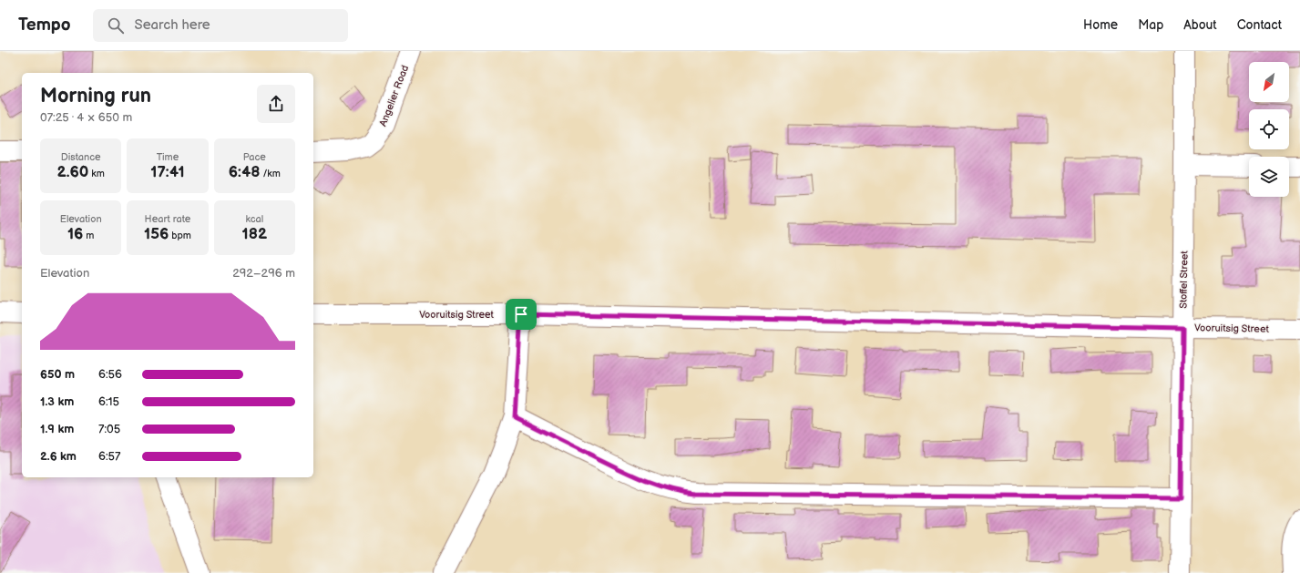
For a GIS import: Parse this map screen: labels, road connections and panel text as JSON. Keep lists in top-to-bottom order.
{
  "streets": {
    "street": ["Angelier Road", "Stoffel Street", "Vooruitsig Street"]
  },
  "crossings": [
    ["Stoffel Street", "Vooruitsig Street"]
  ],
  "north": "bottom left",
  "page": {
    "header": "Tempo",
    "search": "Search here",
    "nav": [
      "Home",
      "Map",
      "About",
      "Contact"
    ],
    "heading": ["Morning run", "07:25 · 4 × 650 m"],
    "stats": [
      ["Distance", "2.60 km"],
      ["Time", "17:41"],
      ["Pace", "6:48 /km"],
      ["Elevation", "16 m"],
      ["Heart rate", "156 bpm"],
      ["kcal", "182"]
    ],
    "chart": ["Elevation", "292–296 m"],
    "list": [
      {
        "name": "650 m",
        "note": "6:56"
      },
      {
        "name": "1.3 km",
        "note": "6:15"
      },
      {
        "name": "1.9 km",
        "note": "7:05"
      },
      {
        "name": "2.6 km",
        "note": "6:57"
      }
    ]
  }
}
